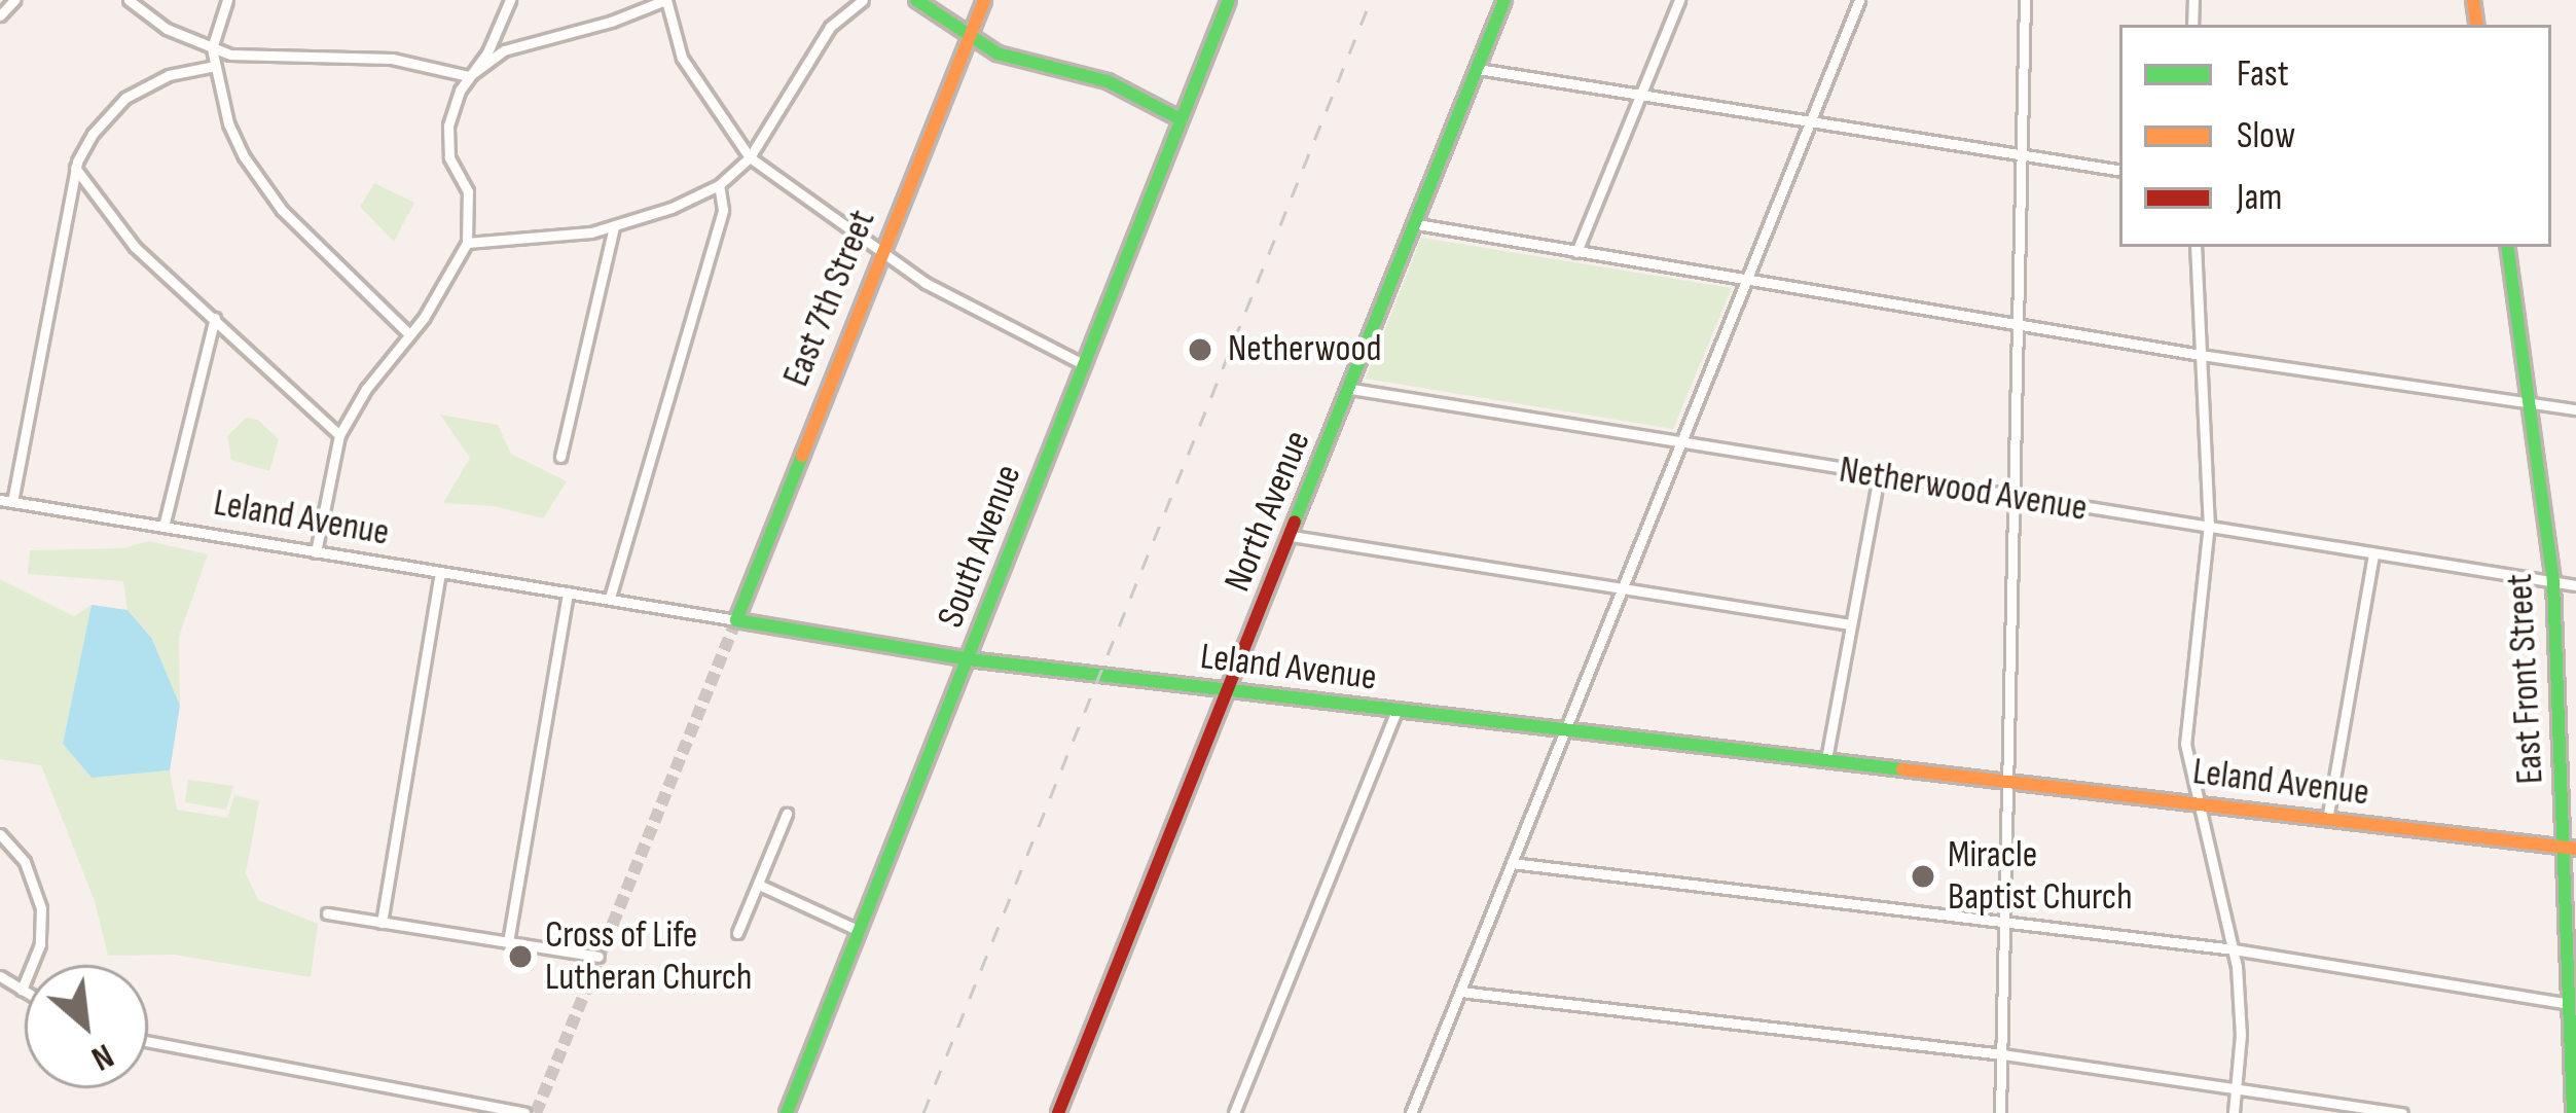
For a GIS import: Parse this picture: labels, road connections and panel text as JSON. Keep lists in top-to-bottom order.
{
  "streets": {
    "street": [
      "East 7th Street",
      "Netherwood Avenue",
      "North Avenue",
      "Leland Avenue",
      "South Avenue",
      "East Front Street"
    ]
  },
  "crossings": [
    ["East 7th Street", "Leland Avenue"],
    ["Netherwood Avenue", "North Avenue"],
    ["Netherwood Avenue", "East Front Street"],
    ["North Avenue", "Leland Avenue"],
    ["Leland Avenue", "South Avenue"],
    ["Leland Avenue", "East Front Street"]
  ],
  "places": ["Netherwood", "Miracle Baptist Church", "Cross of Life Lutheran Church"],
  "legend": ["Fast", "Slow", "Jam"],
  "north": "bottom right"
}
